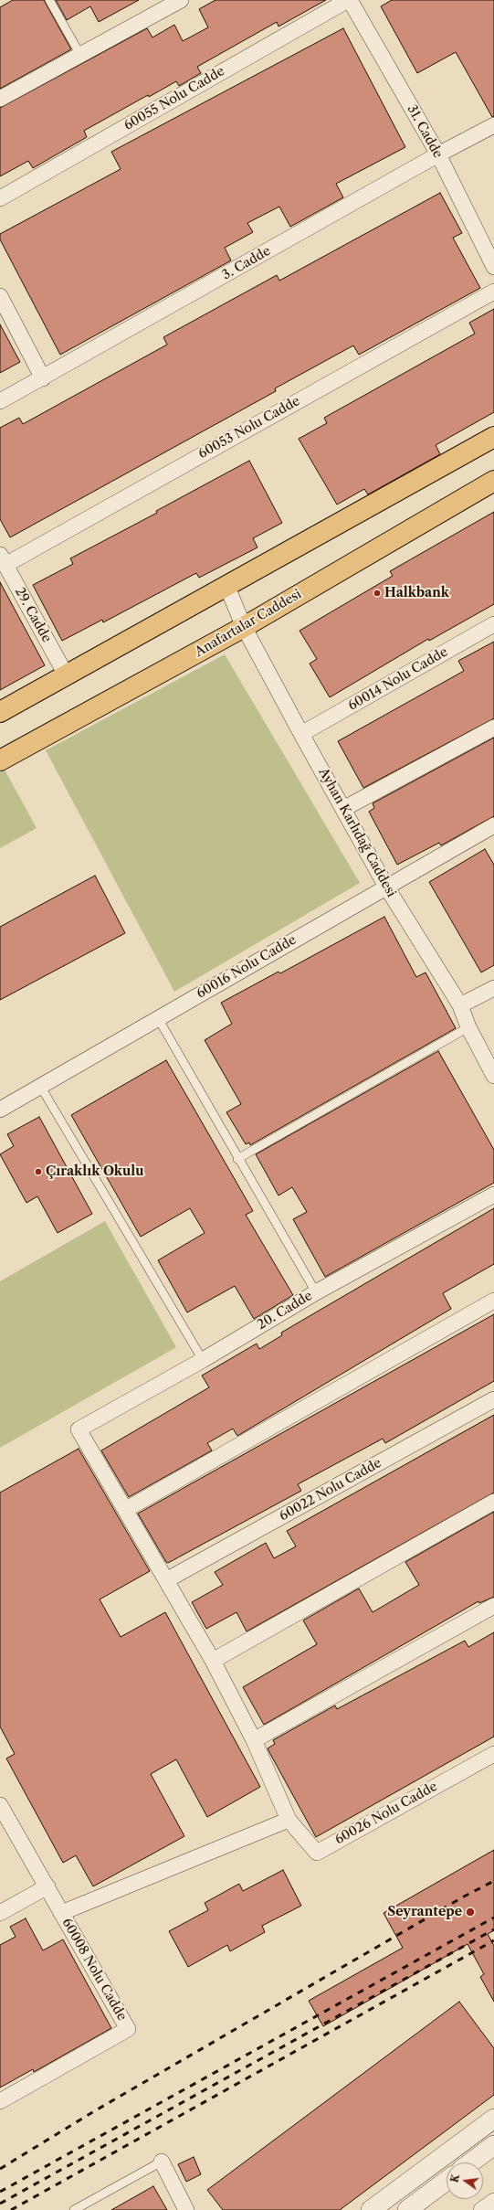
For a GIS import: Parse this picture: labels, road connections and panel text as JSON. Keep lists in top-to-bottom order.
{
  "streets": {
    "main road": ["Anafartalar Caddesi"],
    "street": [
      "60055 Nolu Cadde",
      "31. Cadde",
      "3. Cadde",
      "60053 Nolu Cadde",
      "29. Cadde",
      "60014 Nolu Cadde",
      "Ayhan Karlıdağ Caddesi",
      "60016 Nolu Cadde",
      "20. Cadde",
      "60022 Nolu Cadde",
      "60026 Nolu Cadde",
      "60008 Nolu Cadde"
    ]
  },
  "crossings": [
    ["60055 Nolu Cadde", "31. Cadde"],
    ["31. Cadde", "3. Cadde"],
    ["60053 Nolu Cadde", "29. Cadde"],
    ["Anafartalar Caddesi", "Ayhan Karlıdağ Caddesi"],
    ["60014 Nolu Cadde", "Ayhan Karlıdağ Caddesi"],
    ["Ayhan Karlıdağ Caddesi", "60016 Nolu Cadde"]
  ],
  "places": ["Halkbank", "Çıraklık Okulu", "Seyrantepe"],
  "north": "left"
}
